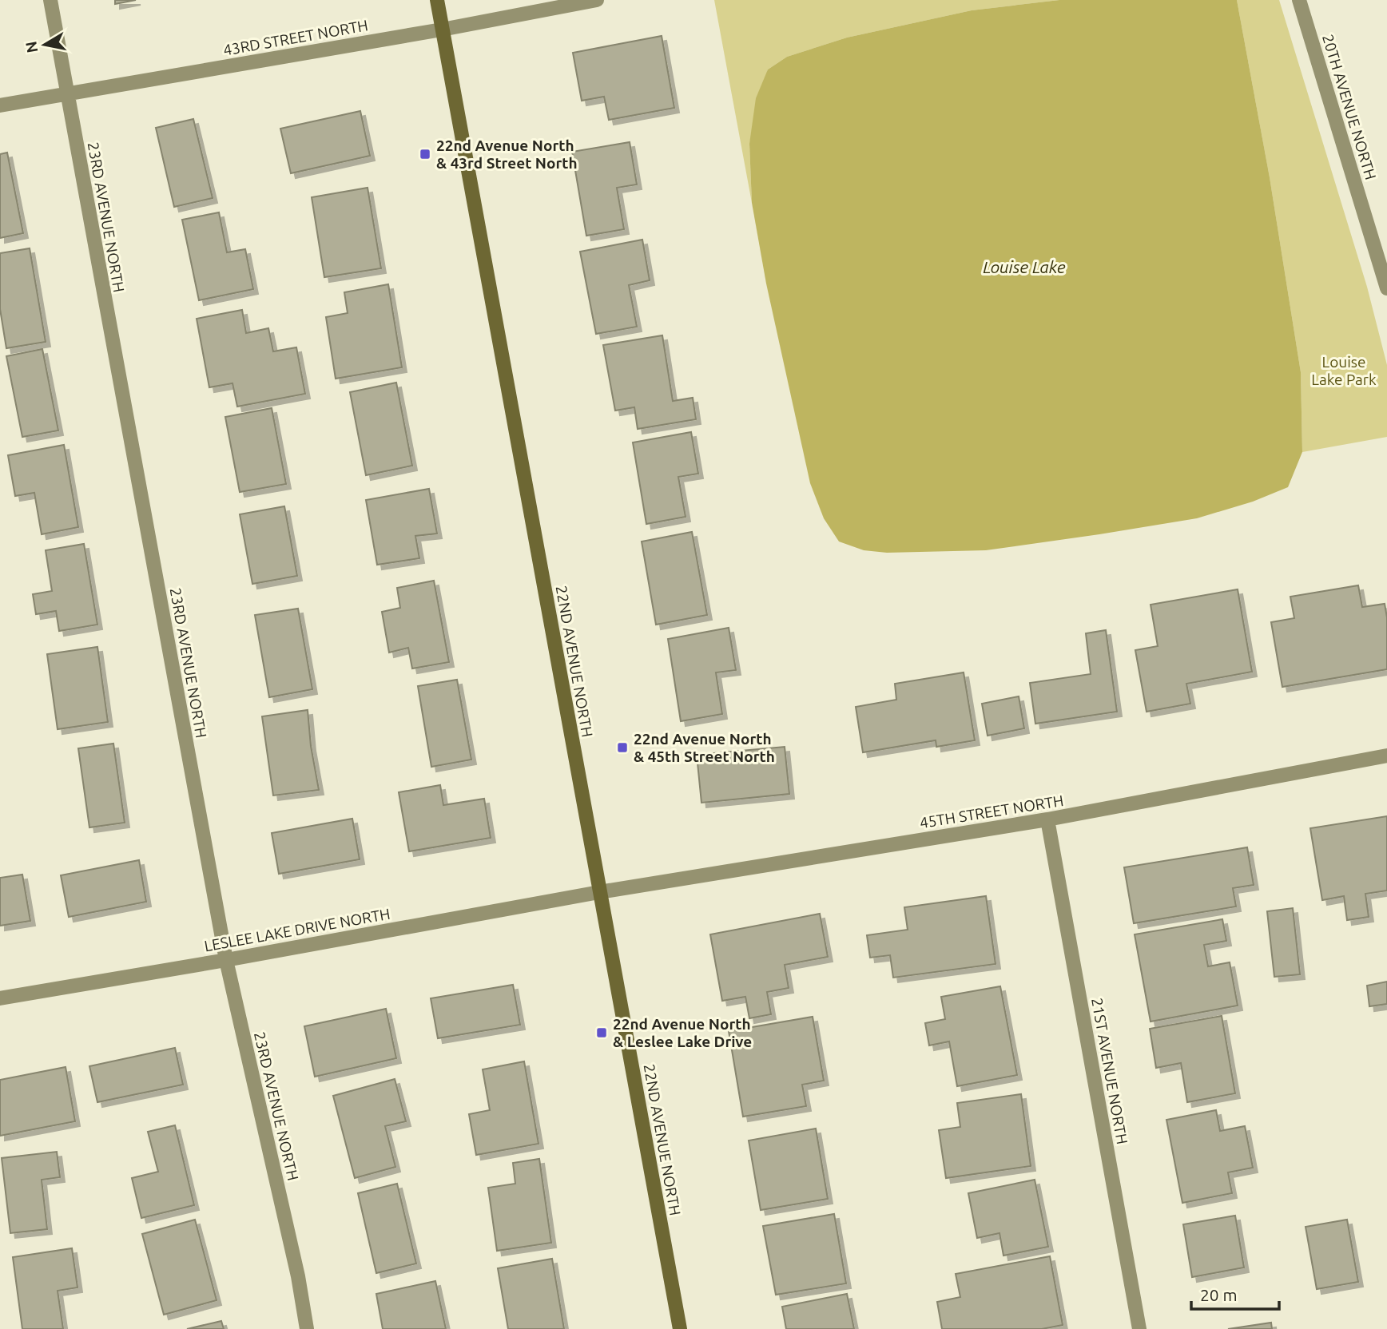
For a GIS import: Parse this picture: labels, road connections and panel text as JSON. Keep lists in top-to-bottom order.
{
  "streets": {
    "main road": ["22ND AVENUE NORTH"],
    "street": [
      "43RD STREET NORTH",
      "20TH AVENUE NORTH",
      "23RD AVENUE NORTH",
      "45TH STREET NORTH",
      "LESLEE LAKE DRIVE NORTH",
      "21ST AVENUE NORTH"
    ]
  },
  "crossings": [
    ["43RD STREET NORTH", "23RD AVENUE NORTH"],
    ["43RD STREET NORTH", "22ND AVENUE NORTH"],
    ["23RD AVENUE NORTH", "LESLEE LAKE DRIVE NORTH"],
    ["22ND AVENUE NORTH", "45TH STREET NORTH"],
    ["22ND AVENUE NORTH", "LESLEE LAKE DRIVE NORTH"],
    ["45TH STREET NORTH", "LESLEE LAKE DRIVE NORTH"],
    ["45TH STREET NORTH", "21ST AVENUE NORTH"]
  ],
  "water": ["Louise Lake"],
  "parks": ["Louise Lake Park"],
  "places": {
    "transit": ["22nd Avenue North & 43rd Street North", "22nd Avenue North & 45th Street North", "22nd Avenue North & Leslee Lake Drive"]
  },
  "scale_bar": "20 m",
  "north": "left"
}
